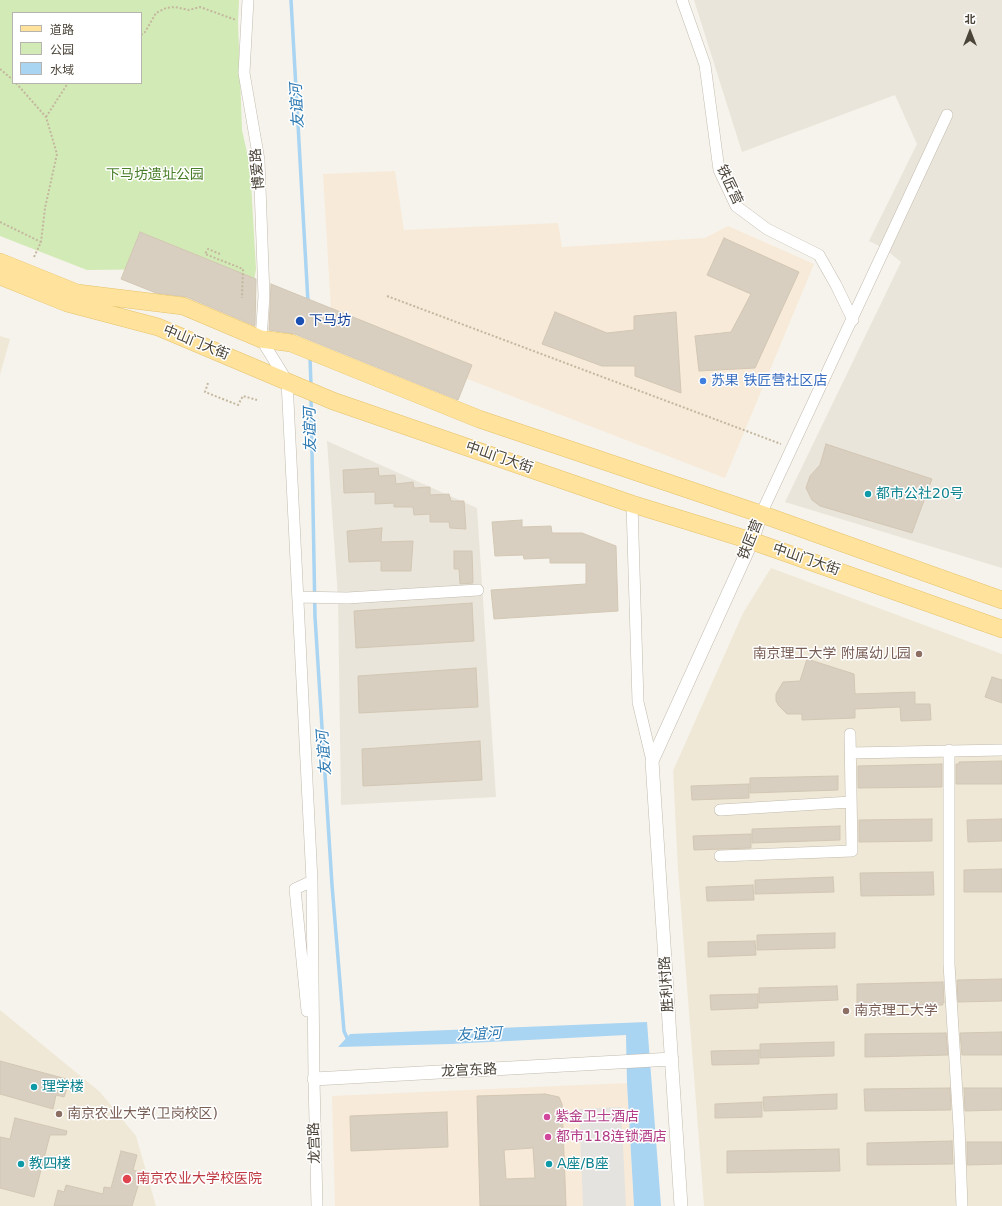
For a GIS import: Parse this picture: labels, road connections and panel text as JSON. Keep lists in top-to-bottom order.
{
  "streets": {
    "main road": ["中山门大街"],
    "street": [
      "博爱路",
      "铁匠营",
      "胜利村路",
      "龙宫东路",
      "龙宫路"
    ]
  },
  "crossings": [
    ["博爱路", "中山门大街"],
    ["铁匠营", "中山门大街"],
    ["铁匠营", "胜利村路"],
    ["胜利村路", "龙宫东路"],
    ["龙宫东路", "龙宫路"]
  ],
  "water": ["友谊河"],
  "parks": ["下马坊遗址公园"],
  "places": [
    "下马坊",
    "苏果 铁匠营社区店",
    "都市公社20号",
    "南京理工大学 附属幼儿园",
    "南京理工大学",
    "理学楼",
    "南京农业大学(卫岗校区)",
    "紫金卫士酒店",
    "都市118连锁酒店",
    "教四楼",
    "A座/B座",
    "南京农业大学校医院"
  ],
  "legend": ["道路", "公园", "水域"],
  "north": "top"
}
